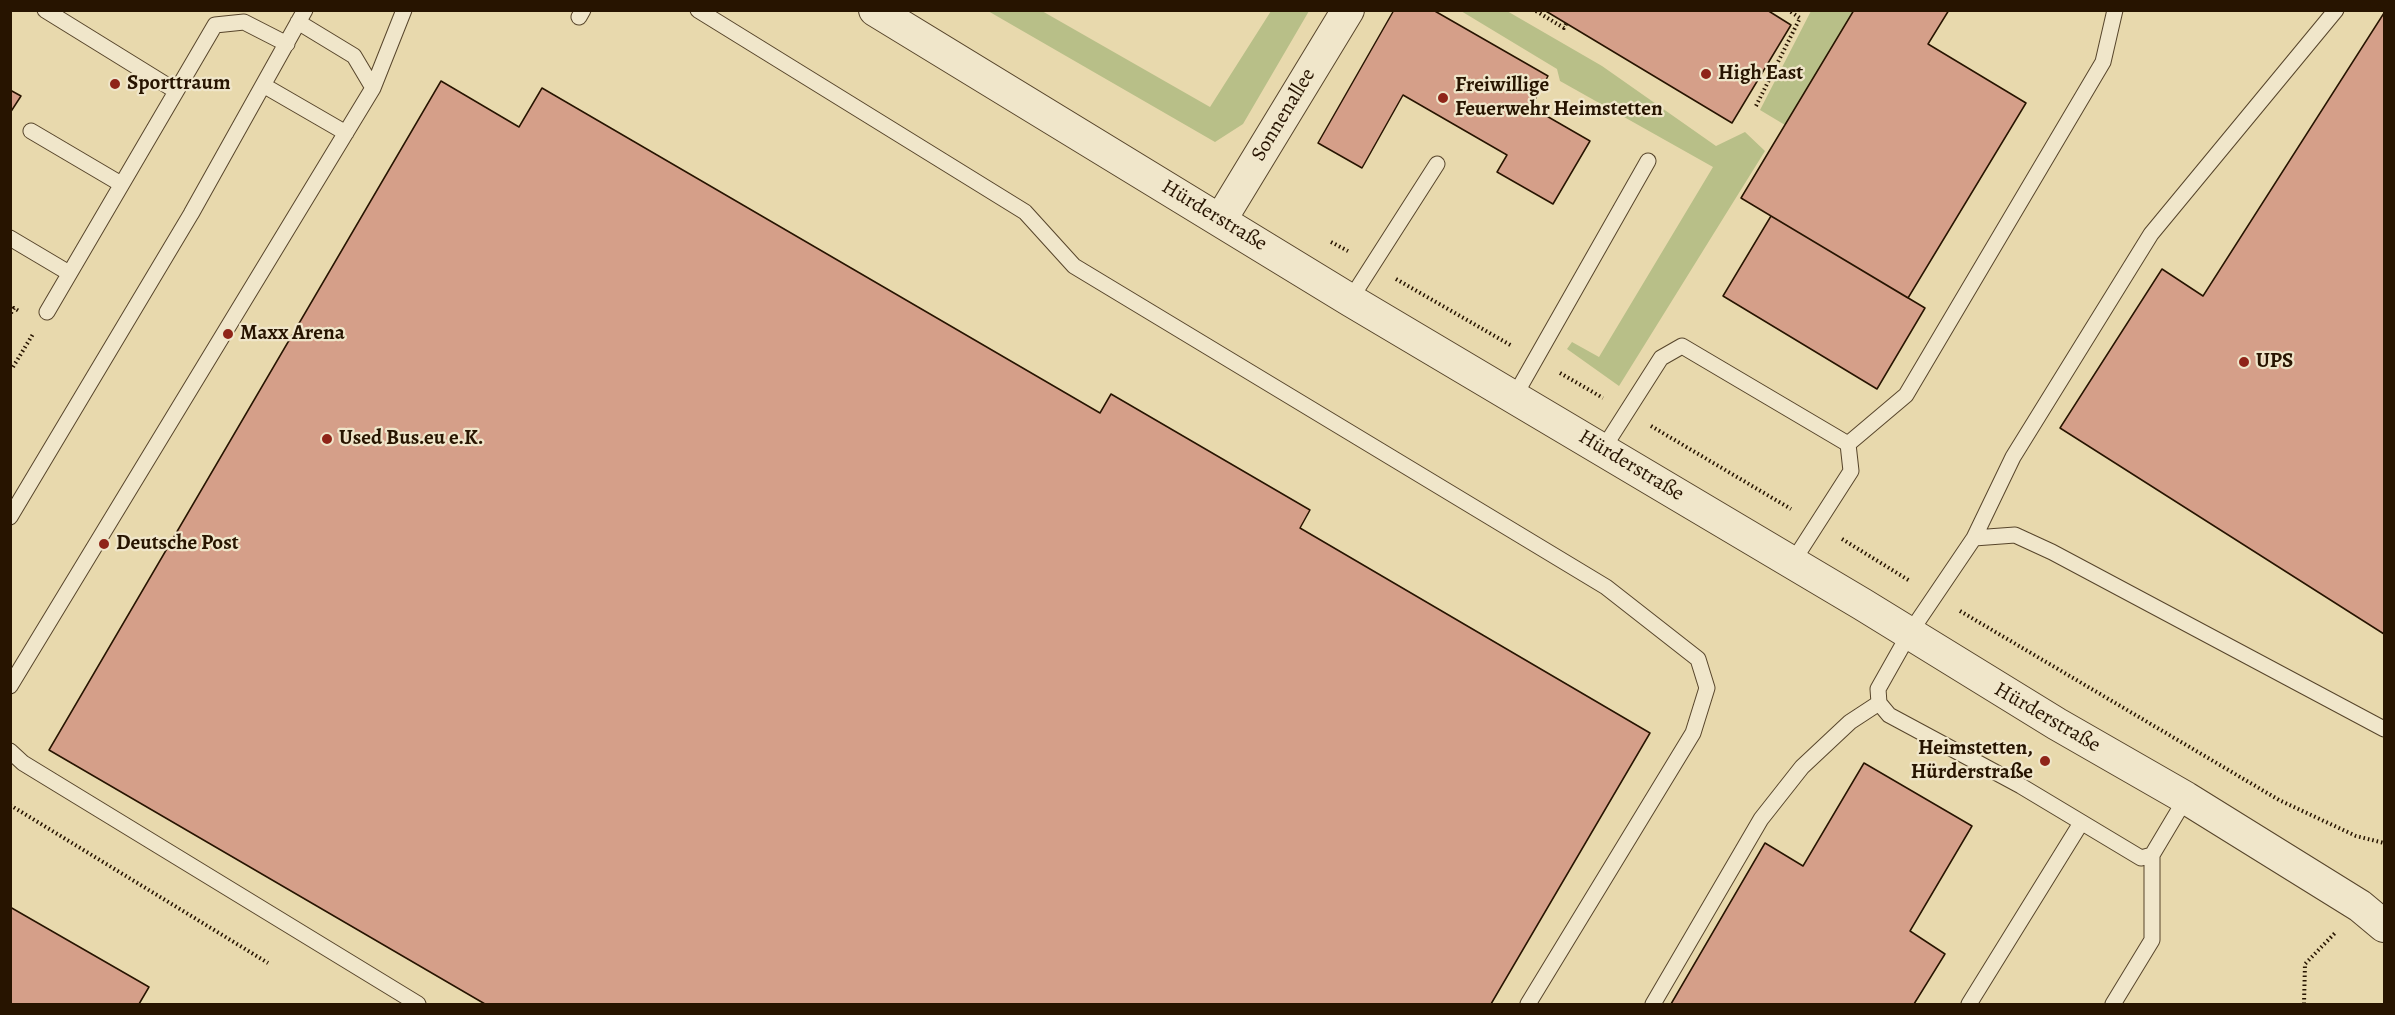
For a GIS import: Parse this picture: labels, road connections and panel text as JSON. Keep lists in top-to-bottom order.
{
  "streets": {
    "street": ["Sonnenallee", "Hürderstraße"]
  },
  "crossings": [
    ["Sonnenallee", "Hürderstraße"]
  ],
  "places": [
    "High East",
    "Sporttraum",
    "Freiwillige Feuerwehr Heimstetten",
    "Maxx Arena",
    "UPS",
    "Used Bus.eu e.K.",
    "Deutsche Post",
    "Heimstetten, Hürderstraße"
  ]
}
